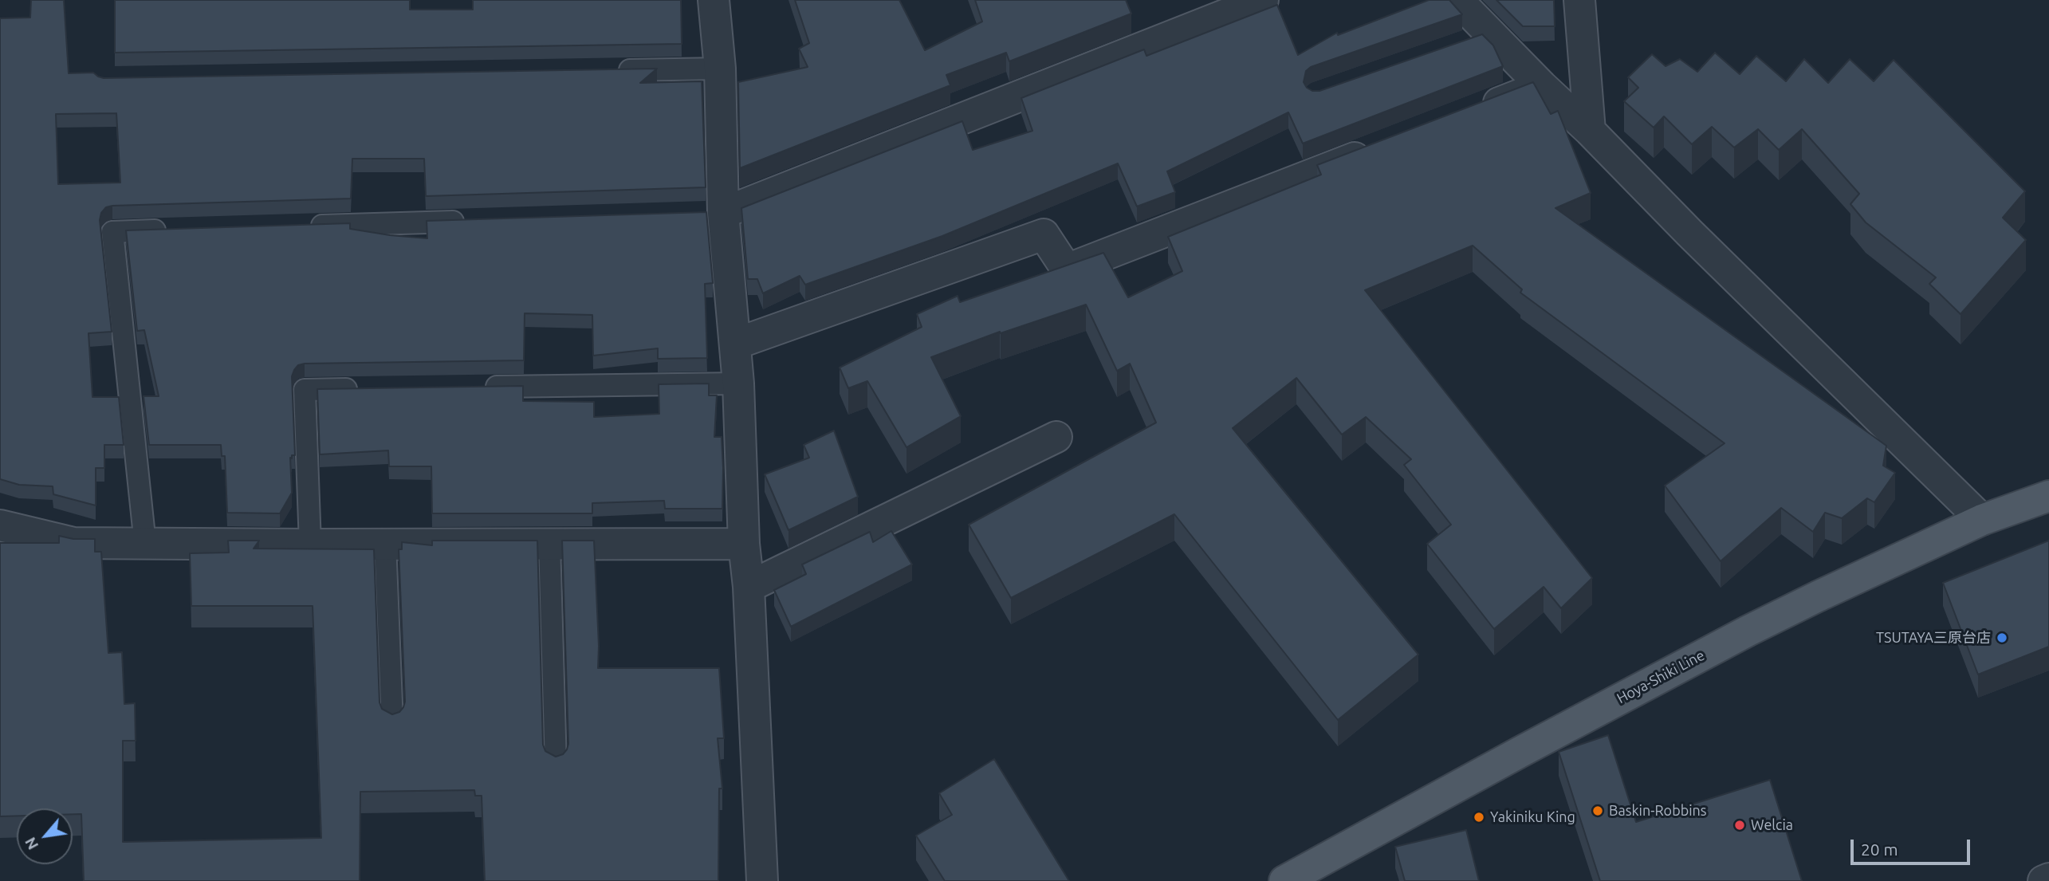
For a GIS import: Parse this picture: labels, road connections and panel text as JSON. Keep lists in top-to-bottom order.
{
  "streets": {
    "main road": ["Hoya-Shiki Line"]
  },
  "places": [
    "TSUTAYA三原台店",
    "Baskin-Robbins",
    "Yakiniku King",
    "Welcia"
  ],
  "scale_bar": "20 m",
  "north": "bottom left"
}
